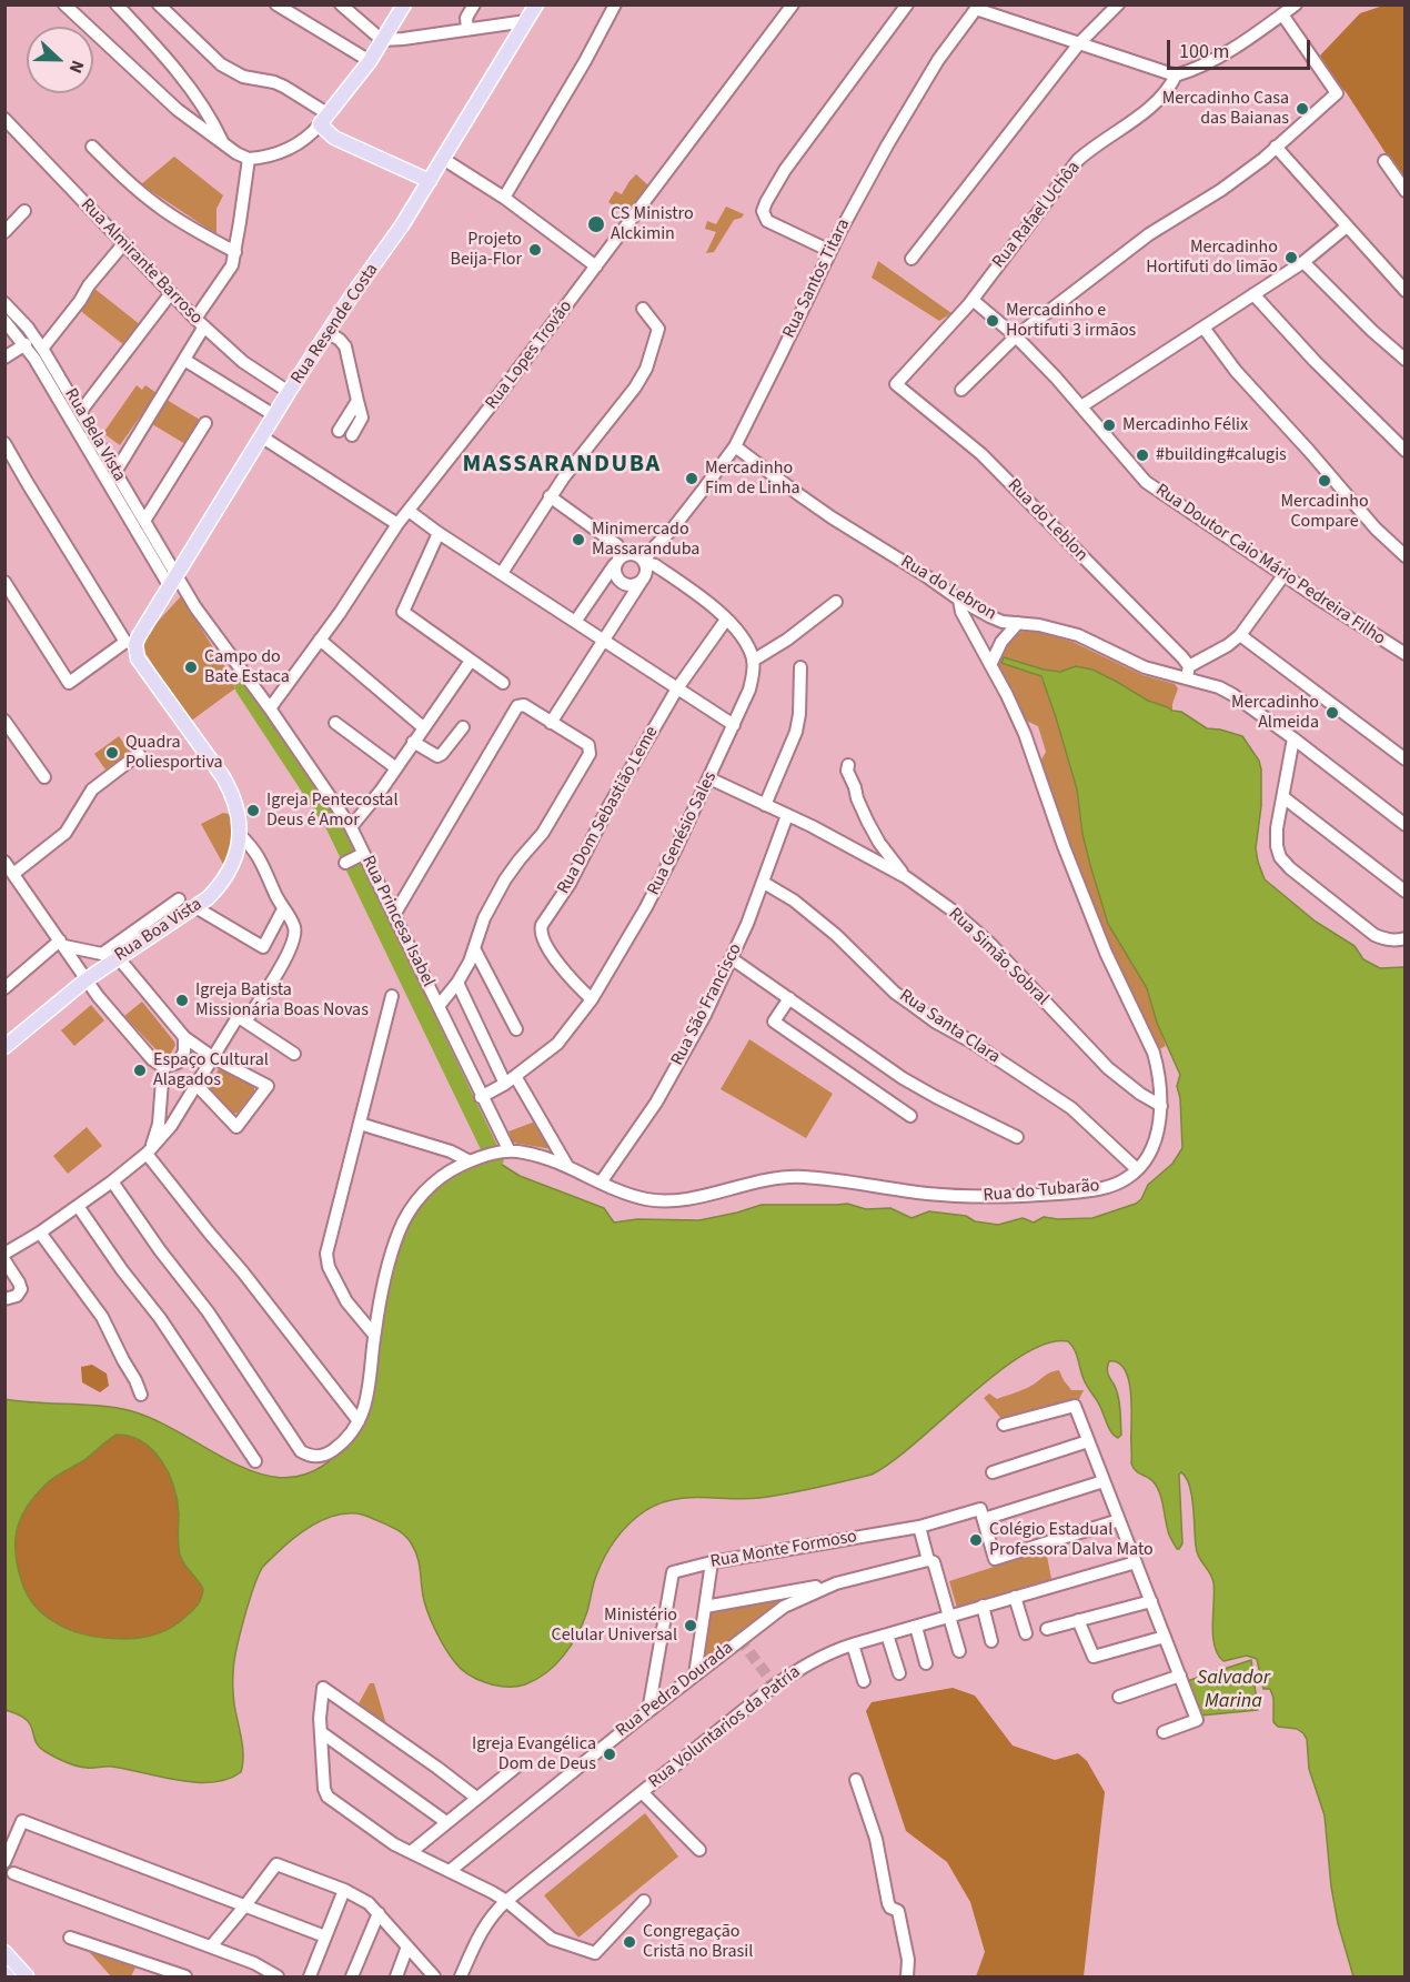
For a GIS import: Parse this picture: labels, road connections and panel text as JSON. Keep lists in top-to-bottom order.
{
  "streets": {
    "main road": ["Rua Resende Costa", "Rua Boa Vista"],
    "street": [
      "Rua Rafael Uchôa",
      "Rua Almirante Barroso",
      "Rua Santos Titara",
      "Rua Lopes Trovão",
      "Rua Bela Vista",
      "Rua do Leblon",
      "Rua Doutor Caio Mário Pedreira Filho",
      "Rua do Lebron",
      "Rua Dom Sebastião Leme",
      "Rua Genésio Sales",
      "Rua Princesa Isabel",
      "Rua Simão Sobral",
      "Rua São Francisco",
      "Rua Santa Clara",
      "Rua do Tubarão",
      "Rua Monte Formoso",
      "Rua Pedra Dourada",
      "Rua Voluntarios da Patría"
    ]
  },
  "crossings": [
    ["Rua Rafael Uchôa", "Rua do Leblon"],
    ["Rua Rafael Uchôa", "Rua Doutor Caio Mário Pedreira Filho"],
    ["Rua Almirante Barroso", "Rua Resende Costa"],
    ["Rua Santos Titara", "Rua do Lebron"],
    ["Rua Resende Costa", "Rua Bela Vista"],
    ["Rua Resende Costa", "Rua Princesa Isabel"],
    ["Rua Resende Costa", "Rua Boa Vista"],
    ["Rua Lopes Trovão", "Rua Princesa Isabel"],
    ["Rua Bela Vista", "Rua Princesa Isabel"],
    ["Rua do Leblon", "Rua do Lebron"],
    ["Rua Dom Sebastião Leme", "Rua Genésio Sales"],
    ["Rua Genésio Sales", "Rua Princesa Isabel"],
    ["Rua Genésio Sales", "Rua Simão Sobral"],
    ["Rua Princesa Isabel", "Rua do Tubarão"],
    ["Rua Simão Sobral", "Rua São Francisco"],
    ["Rua São Francisco", "Rua Santa Clara"],
    ["Rua São Francisco", "Rua do Tubarão"],
    ["Rua Santa Clara", "Rua do Tubarão"],
    ["Rua Monte Formoso", "Rua Pedra Dourada"]
  ],
  "districts": ["MASSARANDUBA"],
  "water": ["Salvador Marina"],
  "places": [
    "Mercadinho Casa das Baianas",
    "CS Ministro Alckimin",
    "Projeto Beija-Flor",
    "Mercadinho Hortifuti do limão",
    "Mercadinho e Hortifuti 3 irmãos",
    "Mercadinho Félix",
    "#building#calugis",
    "Mercadinho Fim de Linha",
    "Mercadinho Compare",
    "Minimercado Massaranduba",
    "Campo do Bate Estaca",
    "Mercadinho Almeida",
    "Quadra Poliesportiva",
    "Igreja Pentecostal Deus é Amor",
    "Igreja Batista Missionária Boas Novas",
    "Espaço Cultural Alagados",
    "Colégio Estadual Professora Dalva Mato",
    "Ministério Celular Universal",
    "Igreja Evangélica Dom de Deus",
    "Congregação Cristã no Brasil"
  ],
  "scale_bar": "100 m",
  "north": "right"
}
